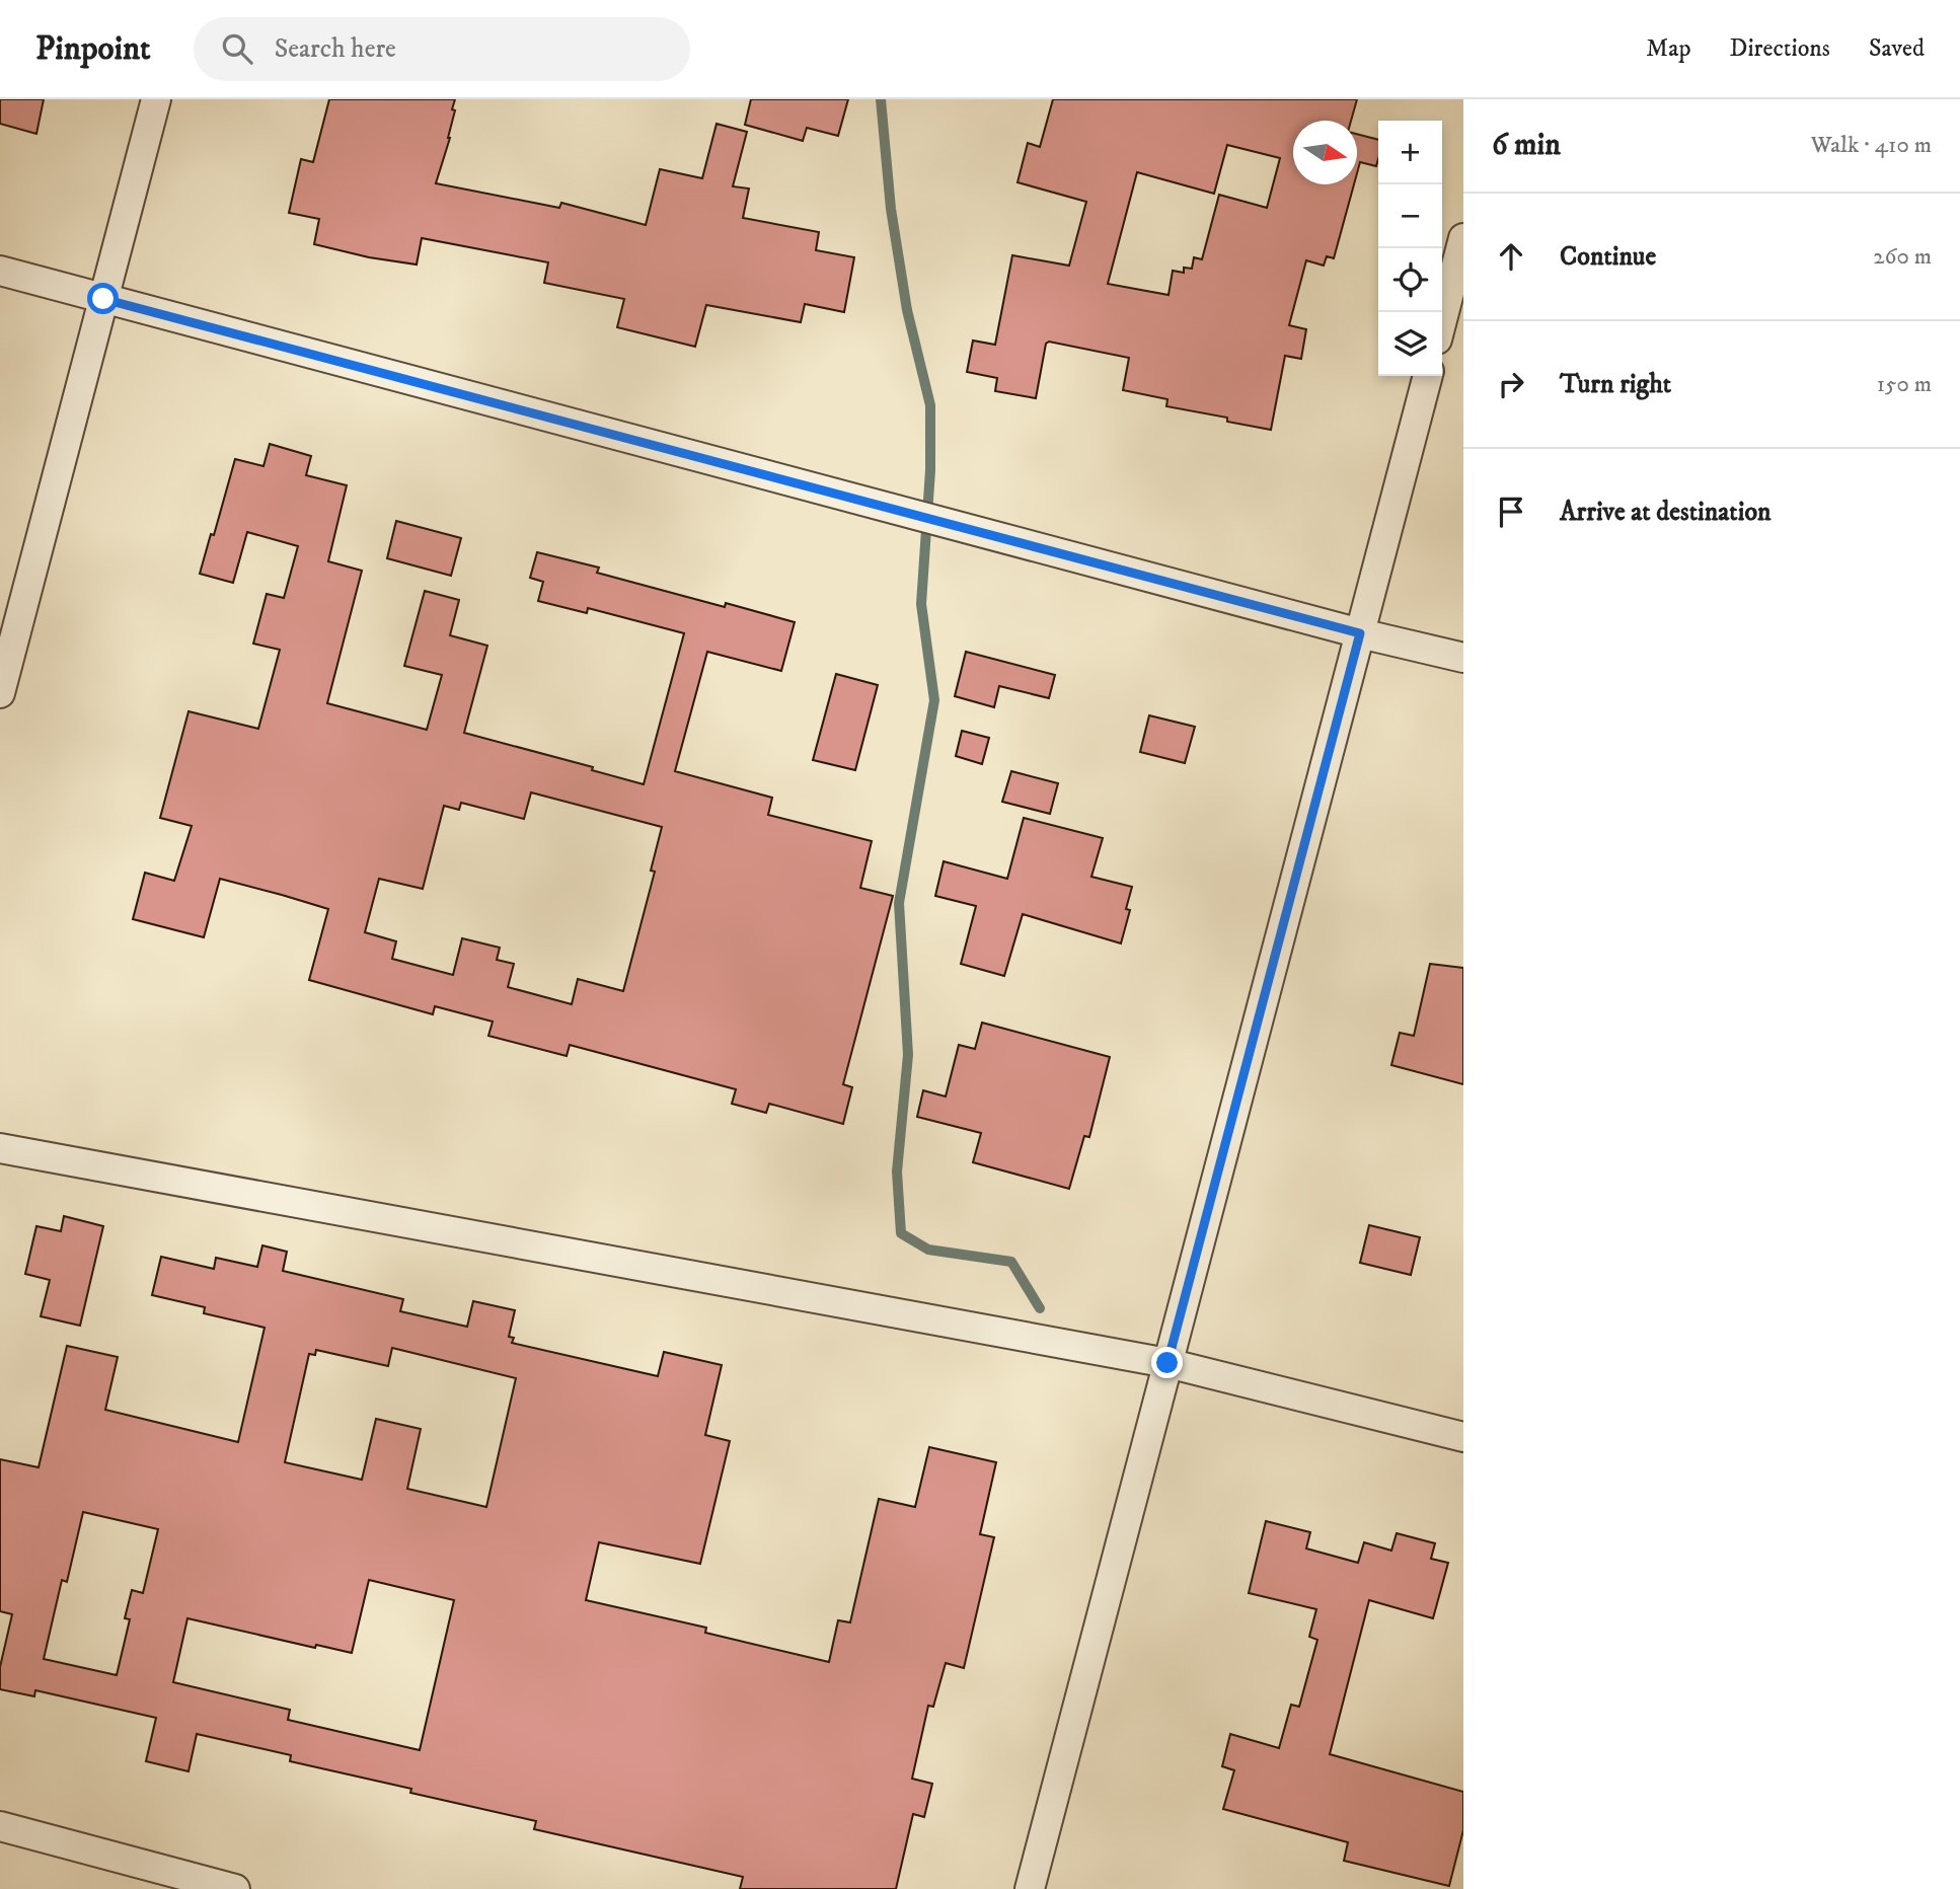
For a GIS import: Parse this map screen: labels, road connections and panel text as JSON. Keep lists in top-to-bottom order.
{
  "north": "right",
  "page": {
    "header": "Pinpoint",
    "search": "Search here",
    "nav": ["Map", "Directions", "Saved"],
    "heading": ["6 min", "Walk · 410 m"],
    "map_buttons": ["+", "−"],
    "list": [
      ["Continue", "260 m"],
      ["Turn right", "150 m"],
      "Arrive at destination"
    ]
  }
}
